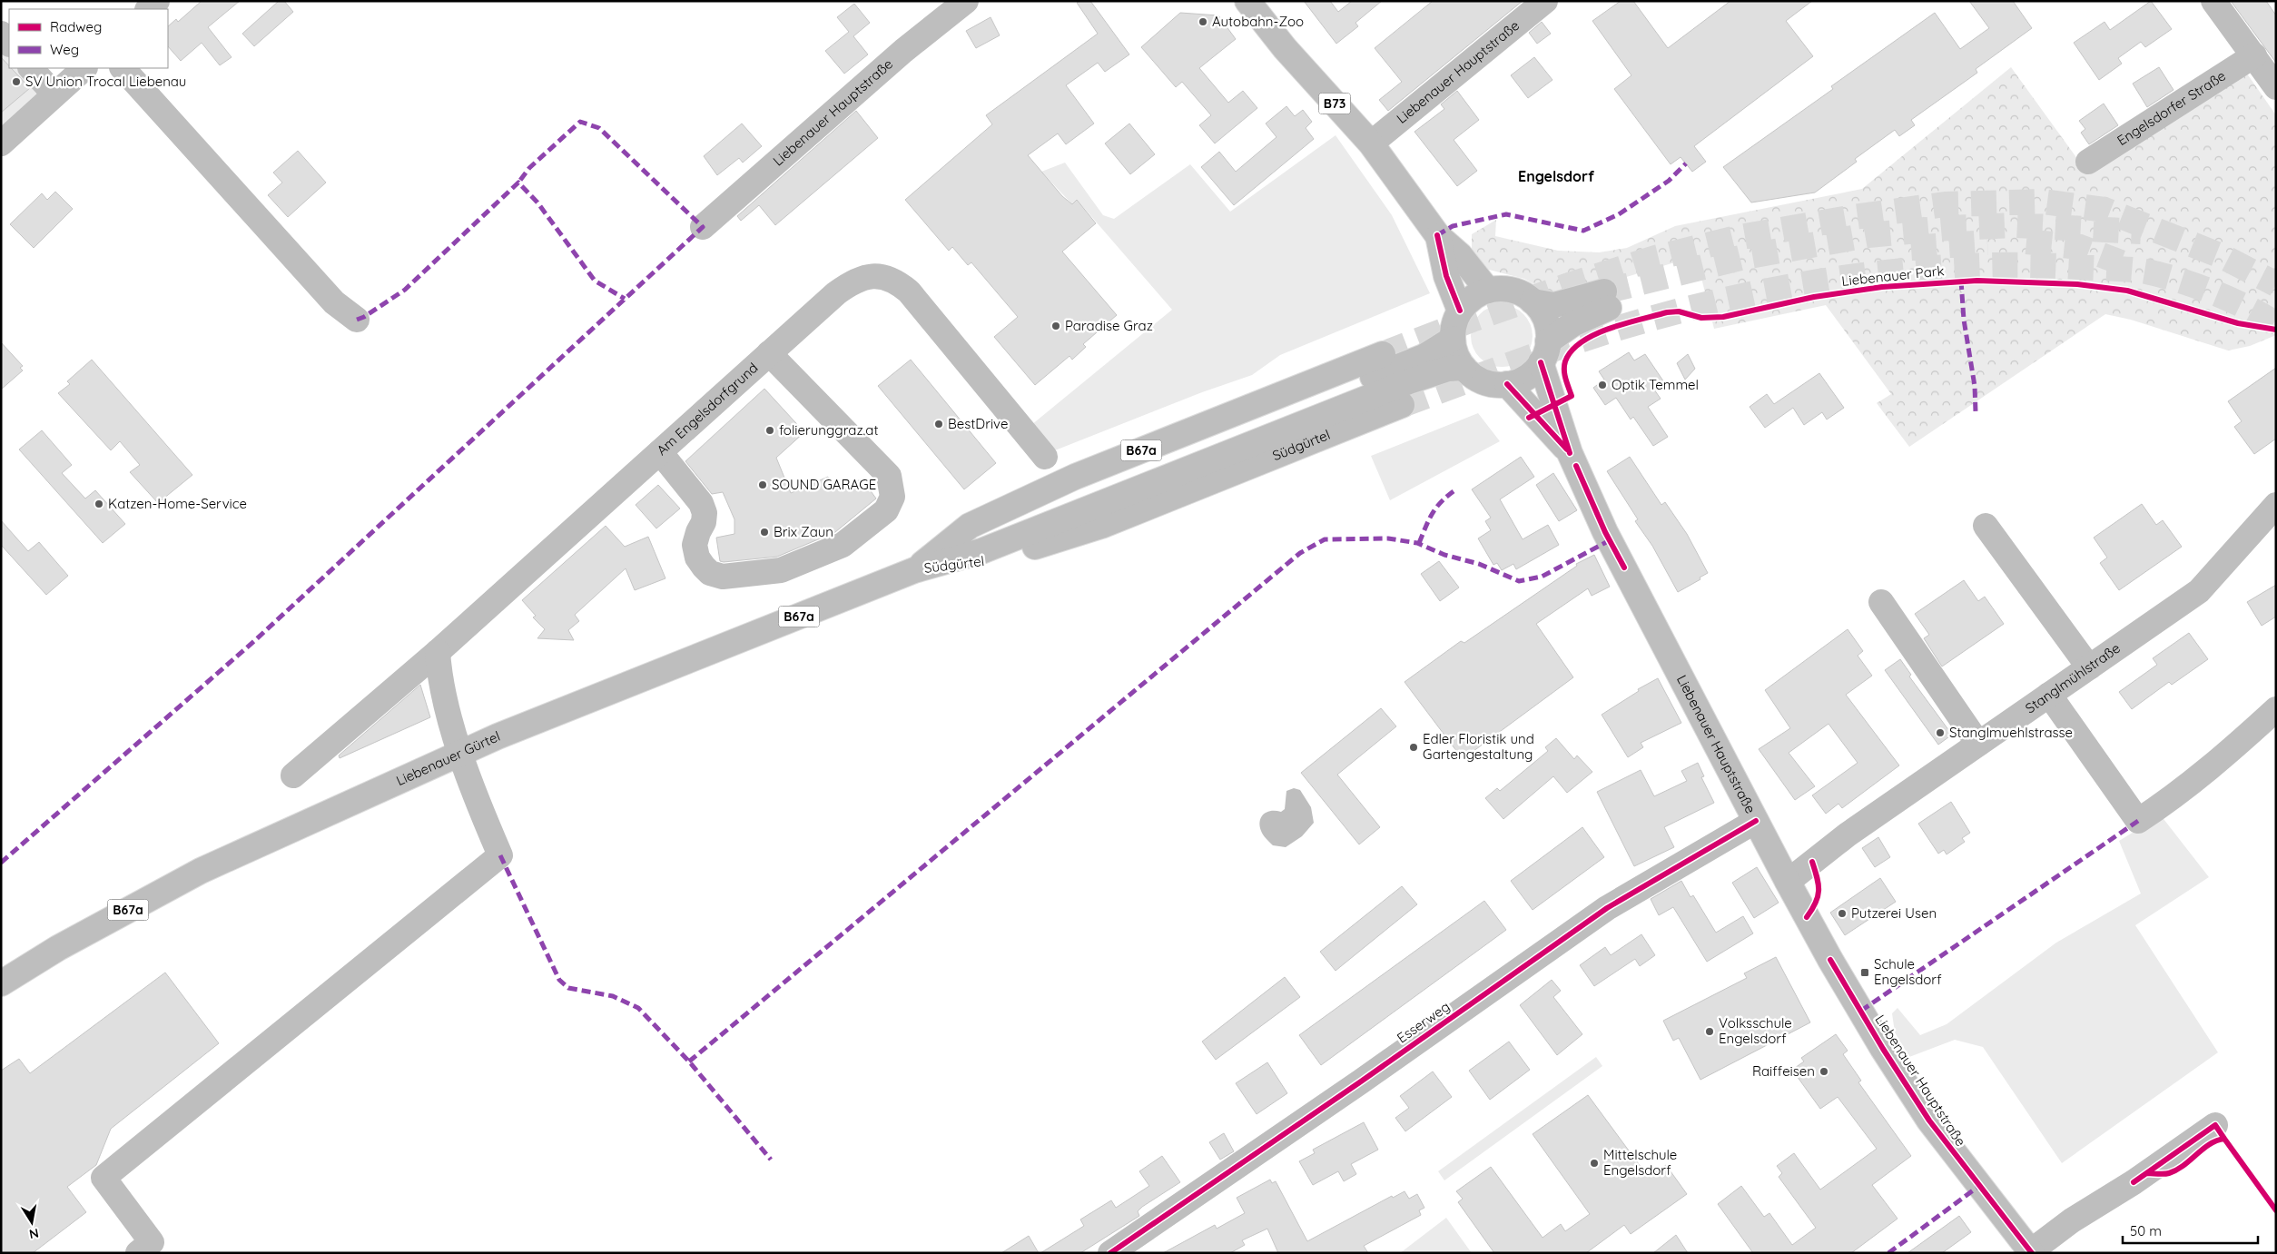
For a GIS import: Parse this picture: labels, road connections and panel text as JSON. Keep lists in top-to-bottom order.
{
  "streets": {
    "main road": [
      "Liebenauer Hauptstraße",
      "B73",
      "Engelsdorfer Straße",
      "Am Engelsdorfgrund",
      "Südgürtel",
      "B67a",
      "Stanglmühlstraße",
      "Liebenauer Gürtel",
      "Esserweg"
    ],
    "cycle path": ["Liebenauer Park"]
  },
  "crossings": [
    ["Liebenauer Hauptstraße", "B73"],
    ["Liebenauer Hauptstraße", "Stanglmühlstraße"],
    ["Liebenauer Hauptstraße", "Esserweg"],
    ["Südgürtel", "Liebenauer Gürtel"]
  ],
  "districts": ["Engelsdorf"],
  "places": {
    "other": [
      "Autobahn-Zoo",
      "SV Union Trocal Liebenau",
      "Paradise Graz",
      "Optik Temmel",
      "BestDrive",
      "folierunggraz.at",
      "SOUND GARAGE",
      "Katzen-Home-Service",
      "Brix Zaun",
      "Stanglmuehlstrasse",
      "Edler Floristik und Gartengestaltung",
      "Putzerei Usen",
      "Volksschule Engelsdorf",
      "Raiffeisen",
      "Mittelschule Engelsdorf"
    ],
    "transit": ["Schule Engelsdorf"]
  },
  "legend": ["Radweg", "Weg"],
  "scale_bar": "50 m",
  "north": "bottom"
}
